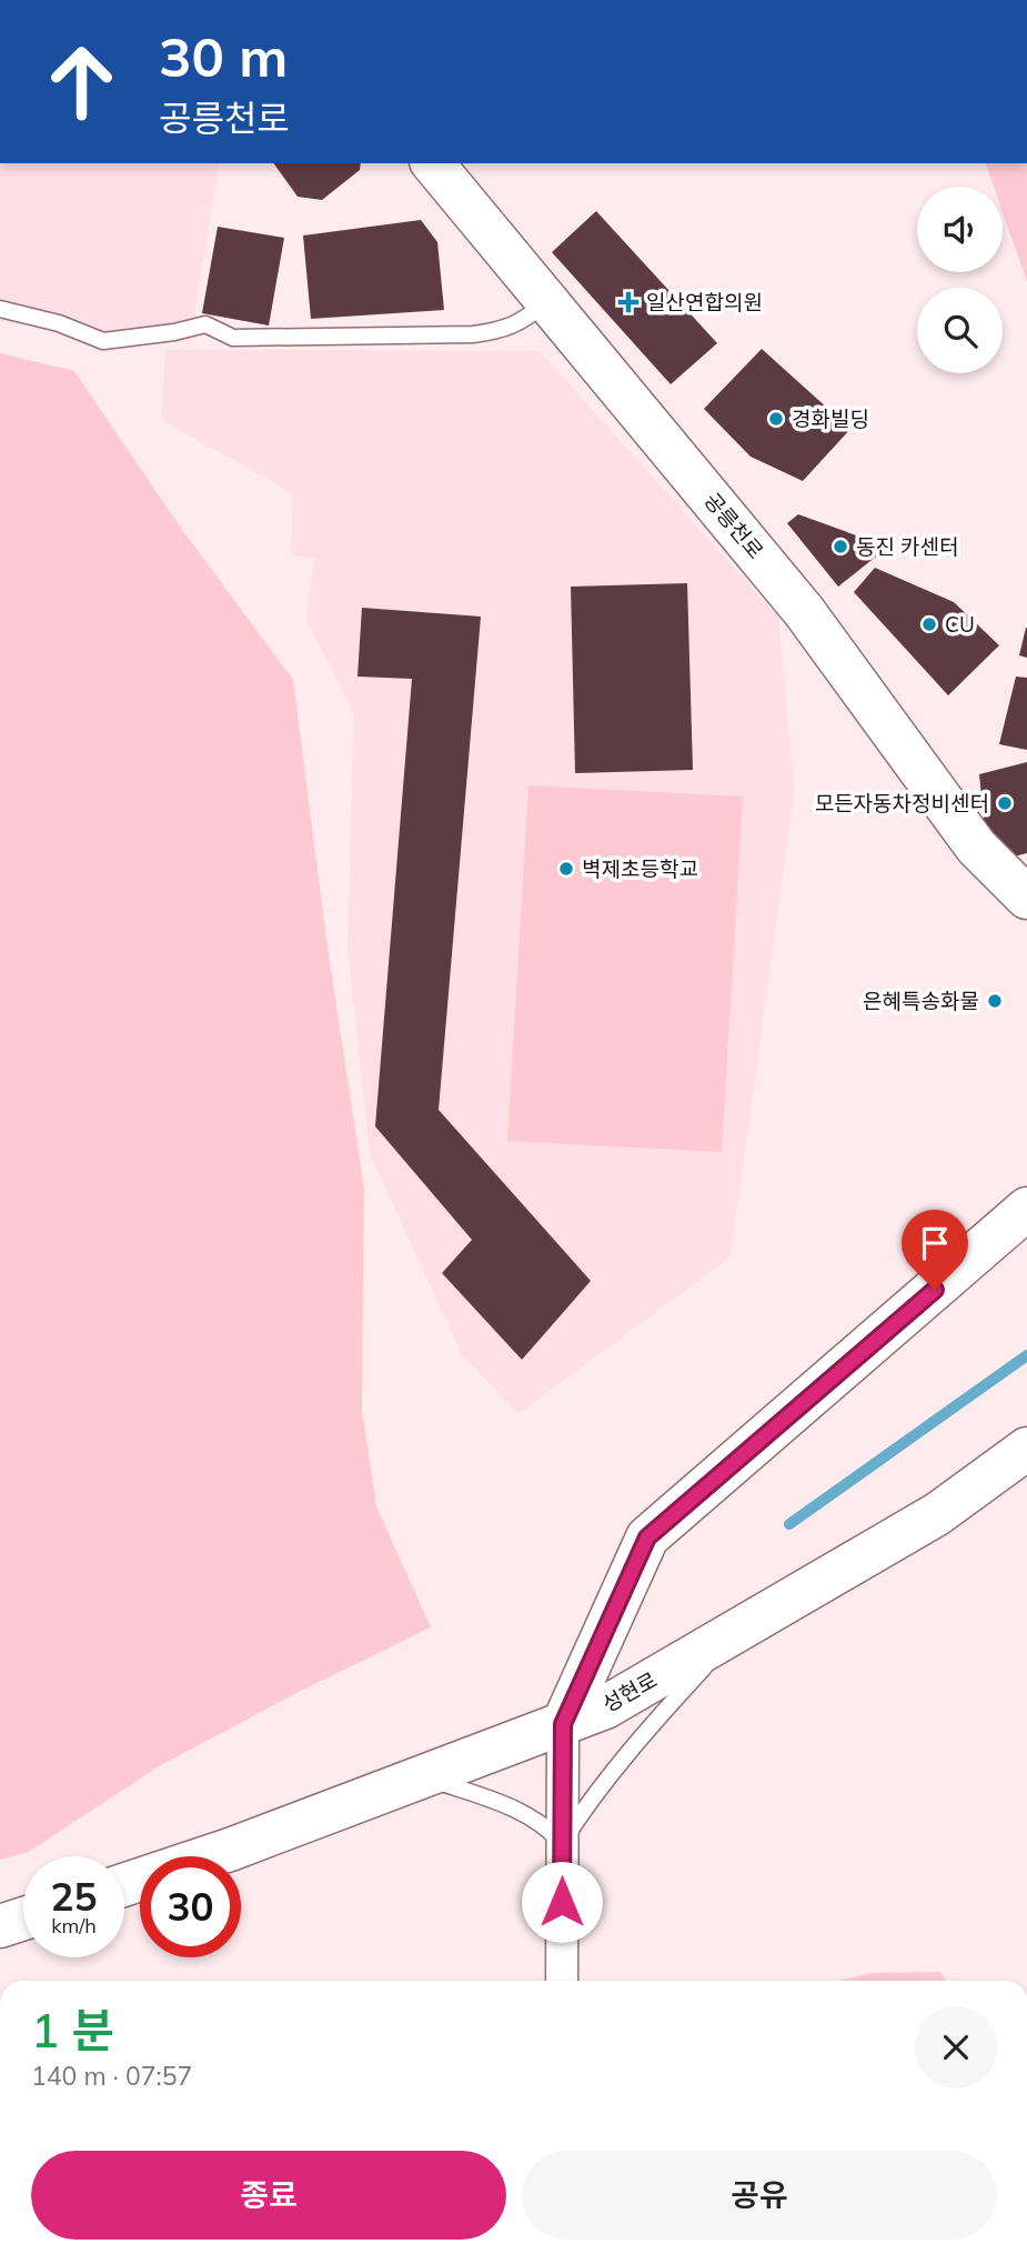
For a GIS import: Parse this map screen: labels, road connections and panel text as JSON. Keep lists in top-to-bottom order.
{
  "streets": {
    "street": ["공릉천로", "성현로"]
  },
  "places": {
    "health": ["일산연합의원"],
    "other": [
      "경화빌딩",
      "동진 카센터",
      "CU",
      "모든자동차정비센터",
      "벽제초등학교",
      "은혜특송화물"
    ]
  },
  "page": {
    "turn": ["30 m", "공릉천로"],
    "speed": "25 km/h",
    "limit": "30",
    "heading": ["1 분", "140 m · 07:57"],
    "buttons": ["종료", "공유"]
  }
}
